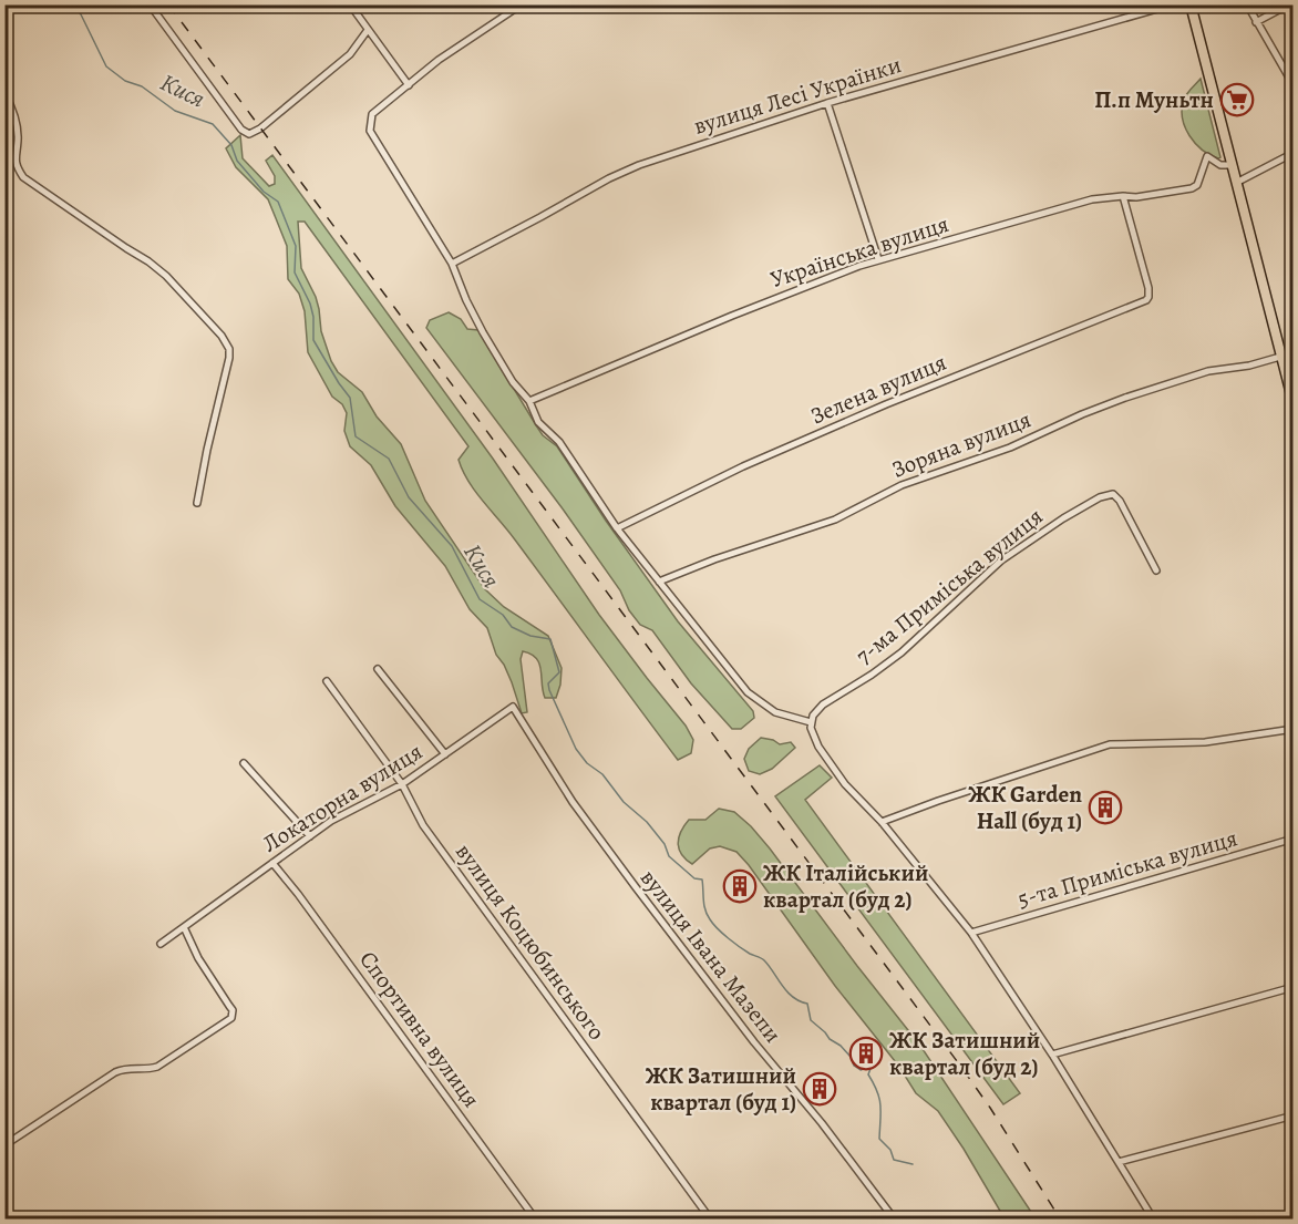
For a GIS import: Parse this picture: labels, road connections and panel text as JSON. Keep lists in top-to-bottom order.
{
  "streets": {
    "street": [
      "вулиця Лесі Українки",
      "Українська вулиця",
      "Зелена вулиця",
      "Зоряна вулиця",
      "7-ма Приміська вулиця",
      "Локаторна вулиця",
      "5-та Приміська вулиця",
      "вулиця Коцюбинського",
      "вулиця Івана Мазепи",
      "Спортивна вулиця"
    ]
  },
  "crossings": [
    ["Українська вулиця", "Зелена вулиця"],
    ["Локаторна вулиця", "вулиця Коцюбинського"],
    ["Локаторна вулиця", "вулиця Івана Мазепи"],
    ["Локаторна вулиця", "Спортивна вулиця"]
  ],
  "water": ["Кися"],
  "places": {
    "supermarket": ["П.п Муньтн"],
    "building": [
      "ЖК Garden Hall (буд 1)",
      "ЖК Італійський квартал (буд 2)",
      "ЖК Затишний квартал (буд 2)",
      "ЖК Затишний квартал (буд 1)"
    ]
  }
}
